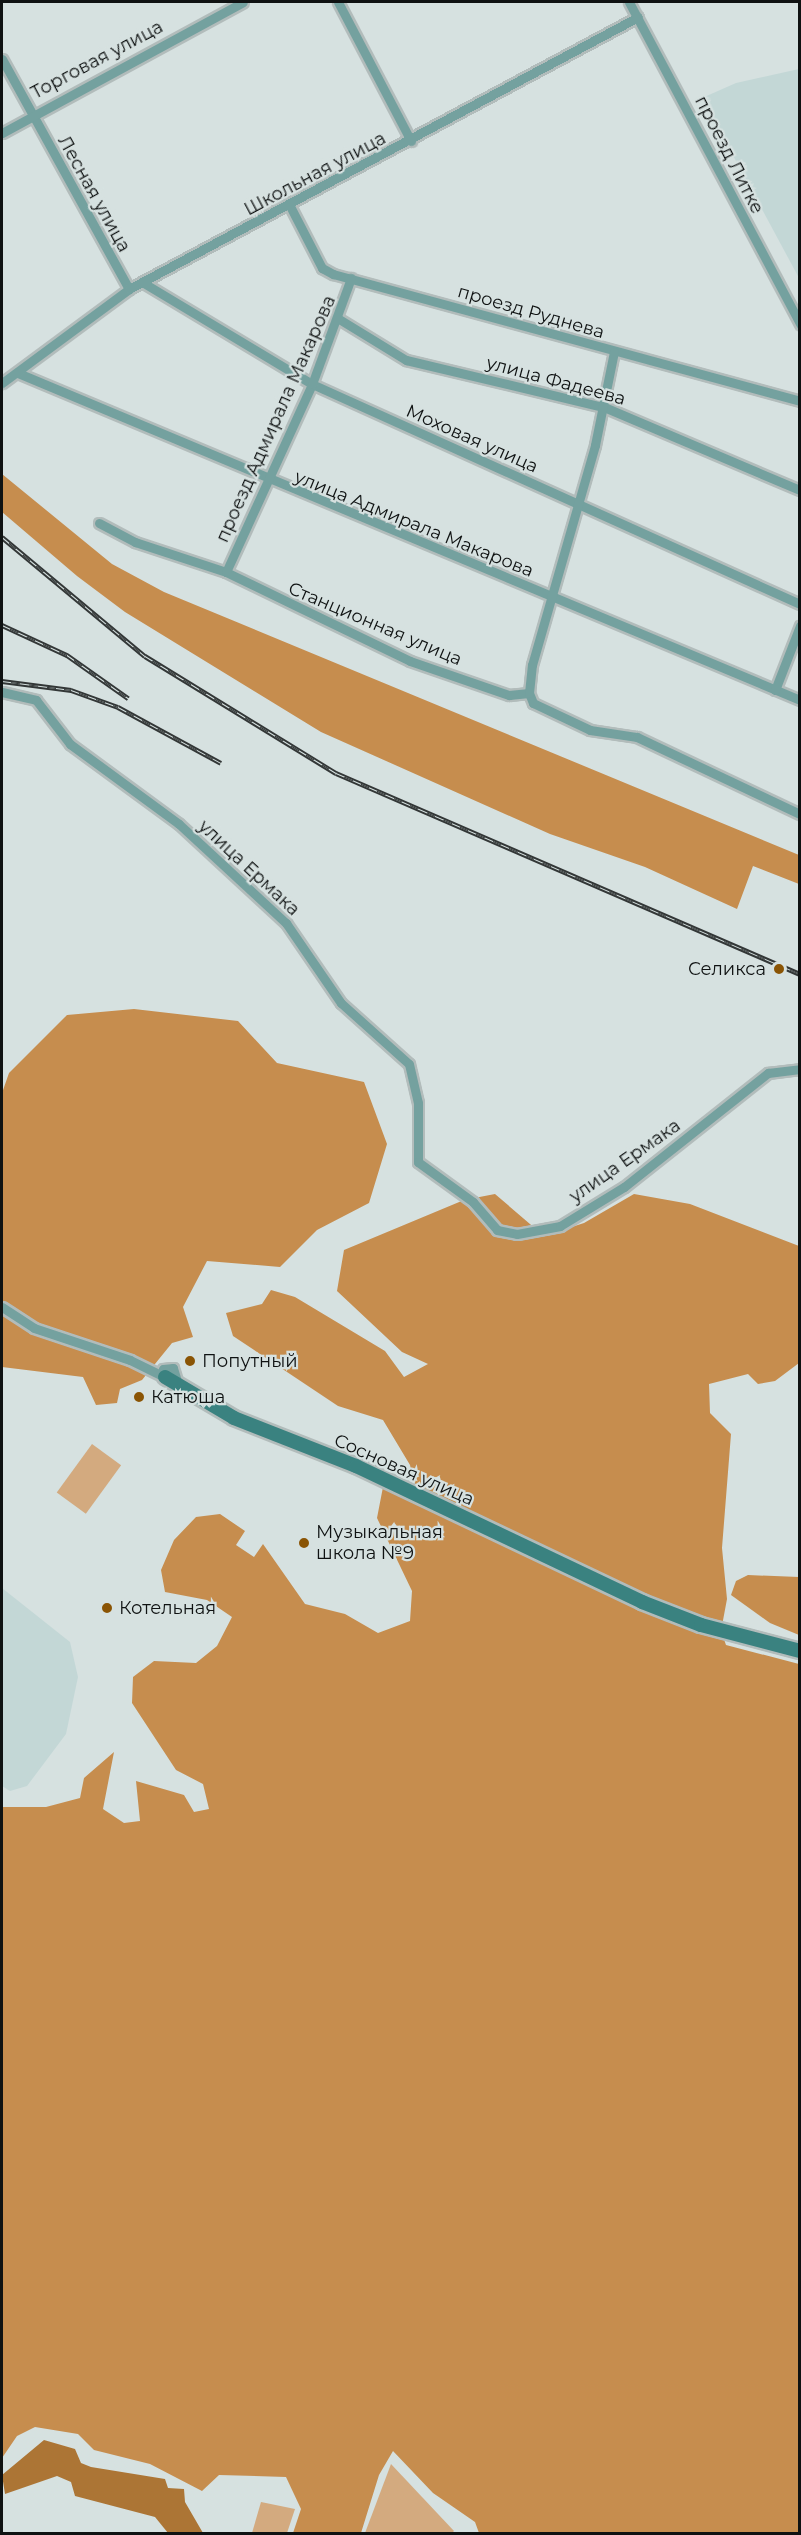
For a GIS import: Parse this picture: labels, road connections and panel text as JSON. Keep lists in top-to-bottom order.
{
  "streets": {
    "street": [
      "Торговая улица",
      "проезд Литке",
      "Школьная улица",
      "Лесная улица",
      "проезд Руднева",
      "улица Фадеева",
      "проезд Адмирала Макарова",
      "Моховая улица",
      "улица Адмирала Макарова",
      "Станционная улица",
      "улица Ермака",
      "Сосновая улица"
    ]
  },
  "crossings": [
    ["Торговая улица", "Лесная улица"],
    ["проезд Литке", "Школьная улица"],
    ["Школьная улица", "Лесная улица"],
    ["Школьная улица", "проезд Руднева"],
    ["Школьная улица", "Моховая улица"],
    ["Школьная улица", "улица Адмирала Макарова"],
    ["проезд Руднева", "проезд Адмирала Макарова"],
    ["улица Фадеева", "проезд Адмирала Макарова"],
    ["проезд Адмирала Макарова", "Моховая улица"],
    ["проезд Адмирала Макарова", "улица Адмирала Макарова"],
    ["проезд Адмирала Макарова", "Станционная улица"]
  ],
  "places": [
    "Селикса",
    "Попутный",
    "Катюша",
    "Музыкальная школа №9",
    "Котельная"
  ]
}
